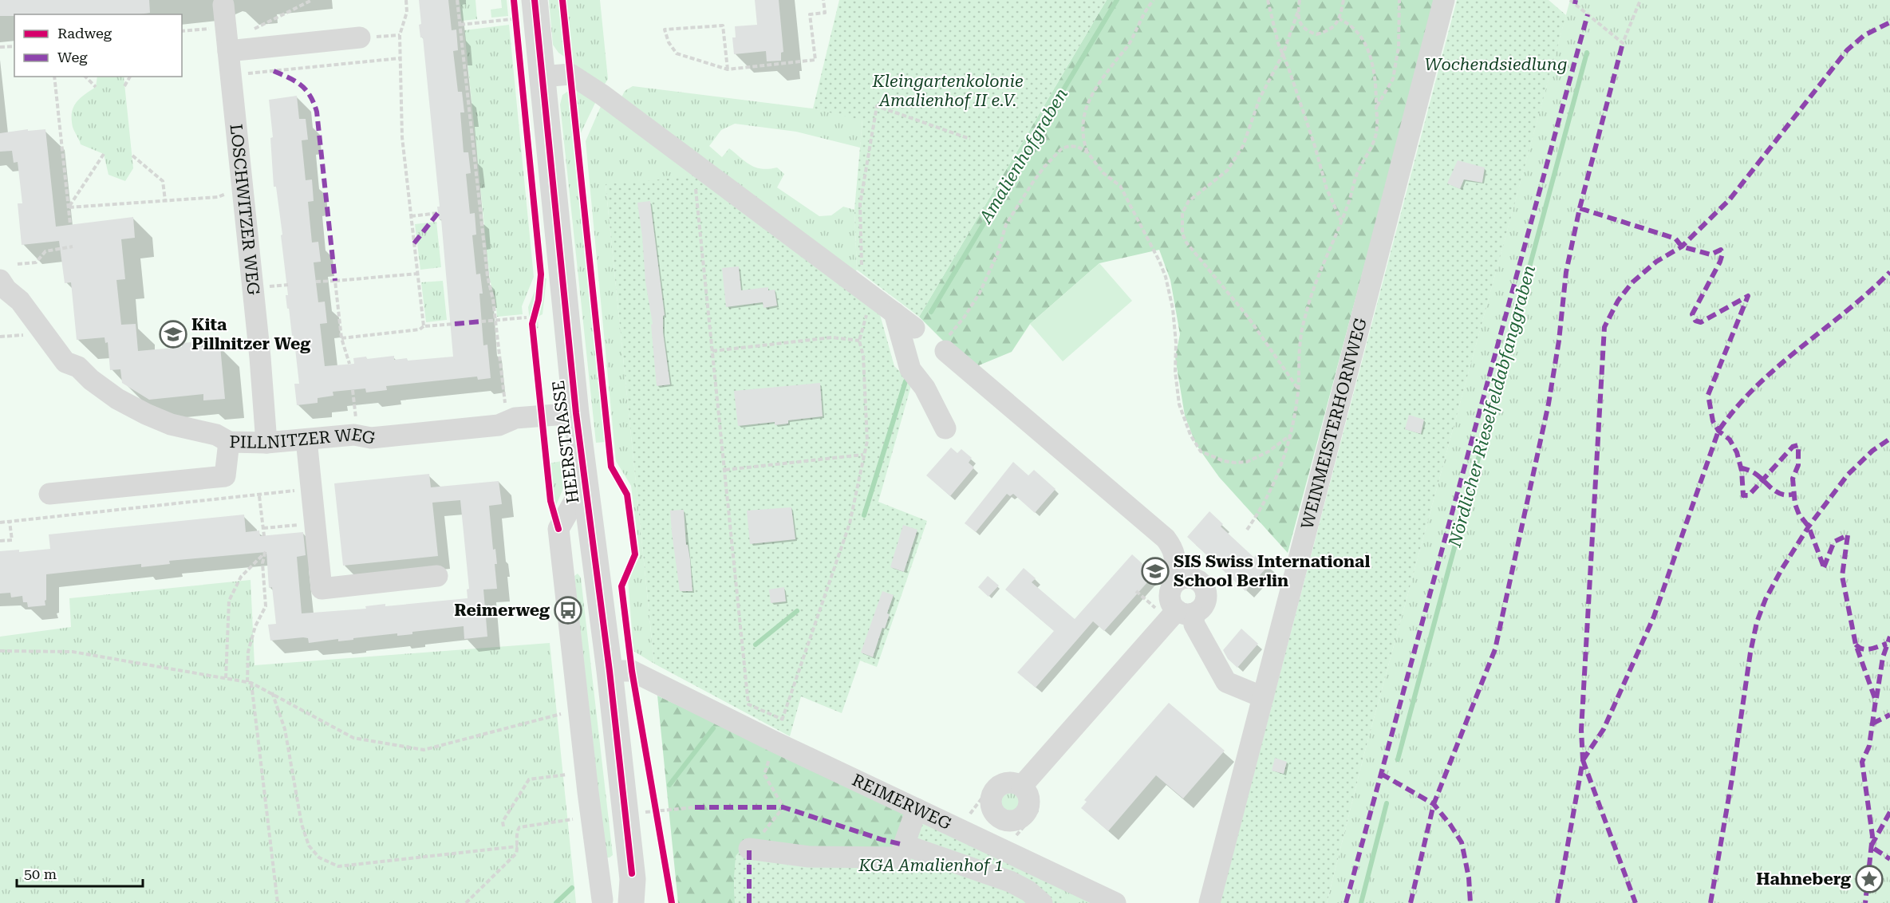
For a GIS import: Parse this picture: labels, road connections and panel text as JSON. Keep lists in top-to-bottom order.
{
  "streets": {
    "main road": ["HEERSTRASSE"],
    "street": [
      "LOSCHWITZER WEG",
      "WEINMEISTERHORNWEG",
      "PILLNITZER WEG",
      "REIMERWEG"
    ]
  },
  "crossings": [
    ["LOSCHWITZER WEG", "PILLNITZER WEG"],
    ["PILLNITZER WEG", "HEERSTRASSE"],
    ["HEERSTRASSE", "REIMERWEG"]
  ],
  "water": ["Amalienhofgraben", "Nördlicher Rieselfeldabfanggraben"],
  "parks": ["Wochendsiedlung", "Kleingartenkolonie Amalienhof II e.V.", "KGA Amalienhof 1"],
  "places": {
    "school or university": ["Kita Pillnitzer Weg", "SIS Swiss International School Berlin"],
    "bus stop": ["Reimerweg"],
    "place": ["Hahneberg"]
  },
  "legend": ["Radweg", "Weg"],
  "scale_bar": "50 m"
}
